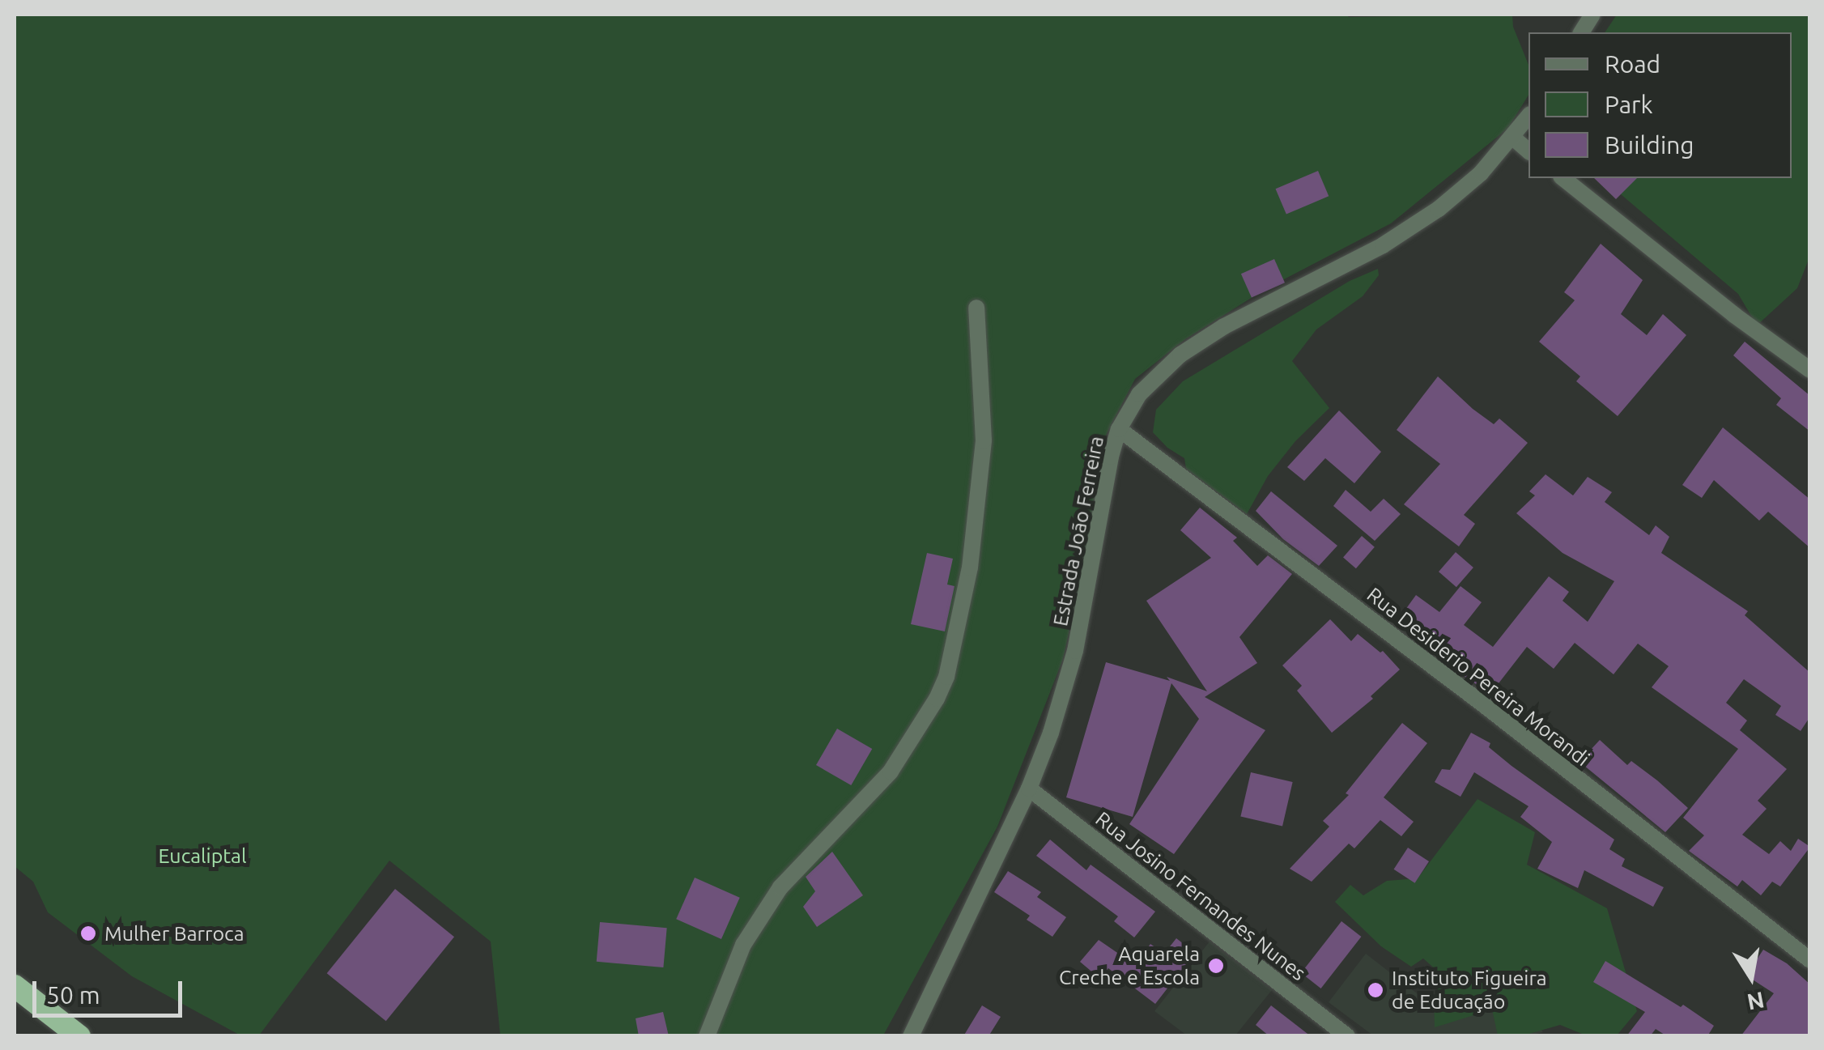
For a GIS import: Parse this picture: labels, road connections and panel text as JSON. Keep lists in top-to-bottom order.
{
  "streets": {
    "street": ["Estrada João Ferreira", "Rua Desiderio Pereira Morandi", "Rua Josino Fernandes Nunes"]
  },
  "crossings": [
    ["Estrada João Ferreira", "Rua Desiderio Pereira Morandi"],
    ["Estrada João Ferreira", "Rua Josino Fernandes Nunes"]
  ],
  "parks": ["Eucaliptal"],
  "places": ["Mulher Barroca", "Aquarela Creche e Escola", "Instituto Figueira de Educação"],
  "legend": ["Road", "Park", "Building"],
  "scale_bar": "50 m",
  "north": "bottom"
}
